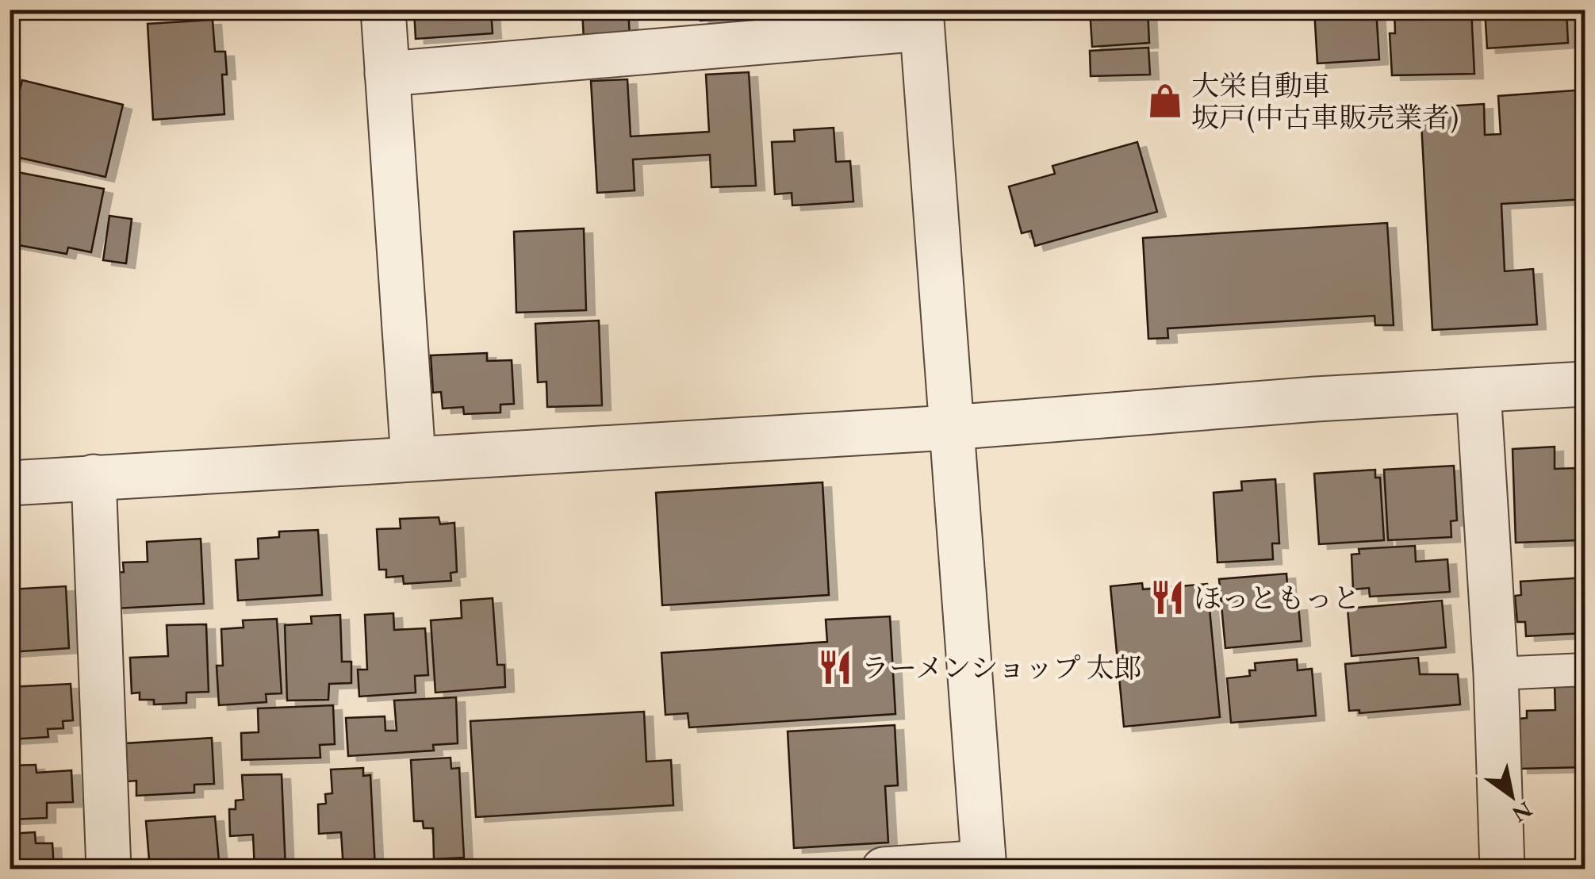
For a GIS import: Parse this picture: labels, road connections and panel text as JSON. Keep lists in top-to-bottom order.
{
  "places": {
    "shop": ["大栄自動車 坂戸(中古車販売業者)"],
    "restaurant": ["ほっともっと", "ラーメンショップ 太郎"]
  },
  "north": "bottom right"
}
